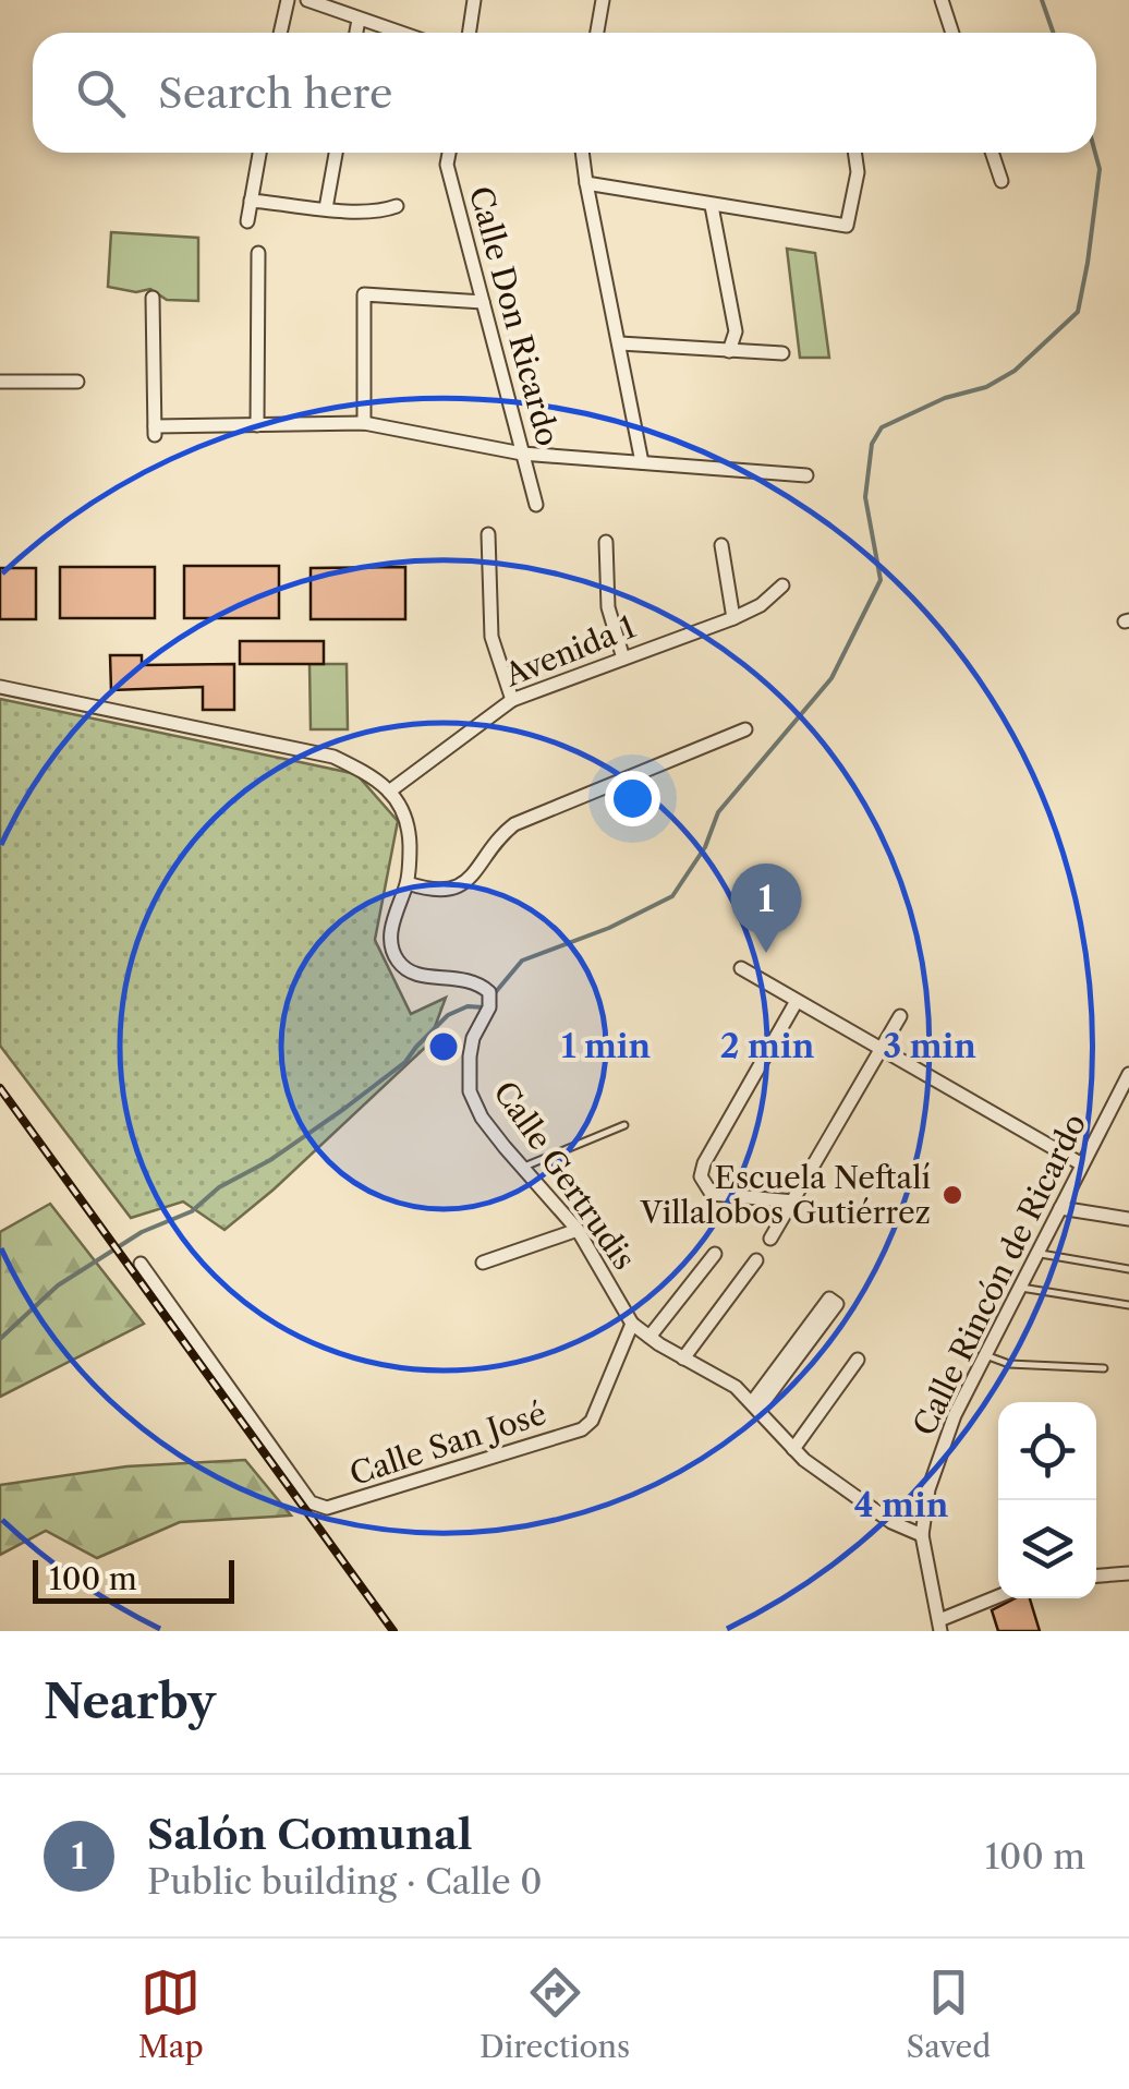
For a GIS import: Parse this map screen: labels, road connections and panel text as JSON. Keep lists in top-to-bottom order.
{
  "streets": {
    "street": [
      "Calle Don Ricardo",
      "Avenida 1",
      "Calle Gertrudis",
      "Calle Rincón de Ricardo",
      "Calle San José"
    ]
  },
  "crossings": [
    ["Avenida 1", "Calle Gertrudis"],
    ["Calle Gertrudis", "Calle Rincón de Ricardo"],
    ["Calle Gertrudis", "Calle San José"]
  ],
  "places": ["Escuela Neftalí Villalobos Gutiérrez"],
  "scale_bar": "100 m",
  "page": {
    "search": "Search here",
    "pins": "1",
    "scale": "100 m",
    "heading": "Nearby",
    "list": [
      {
        "mark": "1",
        "name": "Salón Comunal",
        "note": "Public building · Calle 0",
        "value": "100 m"
      }
    ],
    "nav": ["Map", "Directions", "Saved"]
  },
  "rings": [
    "1 min",
    "2 min",
    "3 min",
    "4 min"
  ]
}
